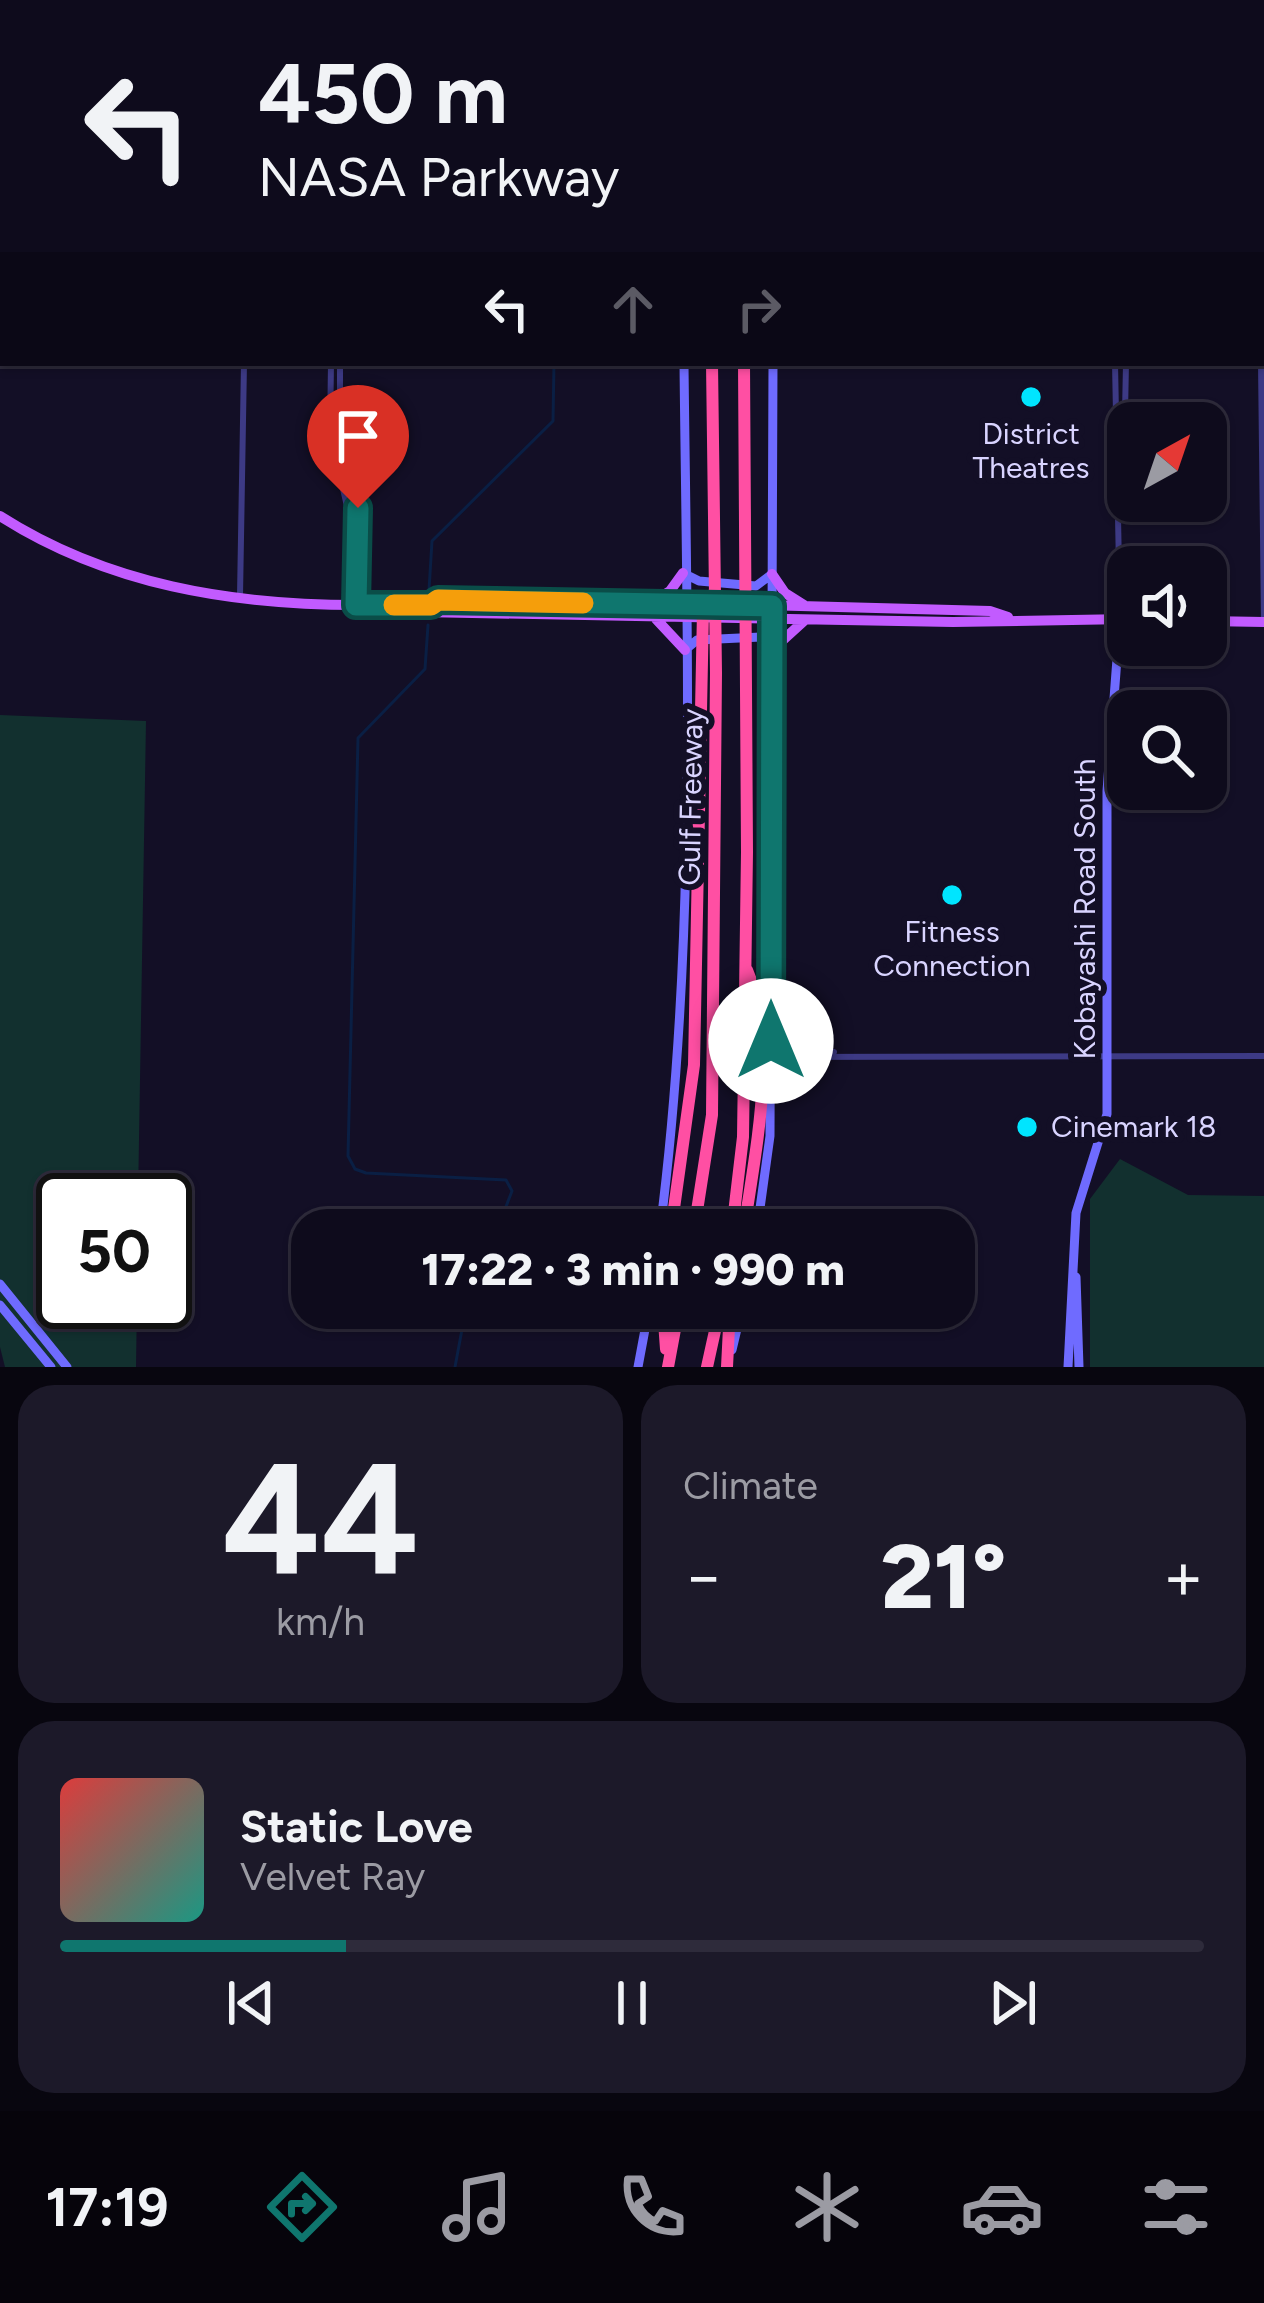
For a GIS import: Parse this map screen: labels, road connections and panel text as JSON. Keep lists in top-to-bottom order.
{
  "streets": {
    "highway": ["Gulf Freeway"],
    "main road": ["Kobayashi Road South"]
  },
  "places": ["District Theatres", "Fitness Connection", "Cinemark 18"],
  "north": "top right",
  "page": {
    "turn": ["450 m", "NASA Parkway"],
    "limit": "50",
    "trip": "17:22 · 3 min · 990 m",
    "tile": [
      ["44", "km/h"],
      "Climate"
    ],
    "heat": ["−", "21°", "+"],
    "song": ["Static Love", "Velvet Ray"],
    "tabs": "17:19"
  }
}
